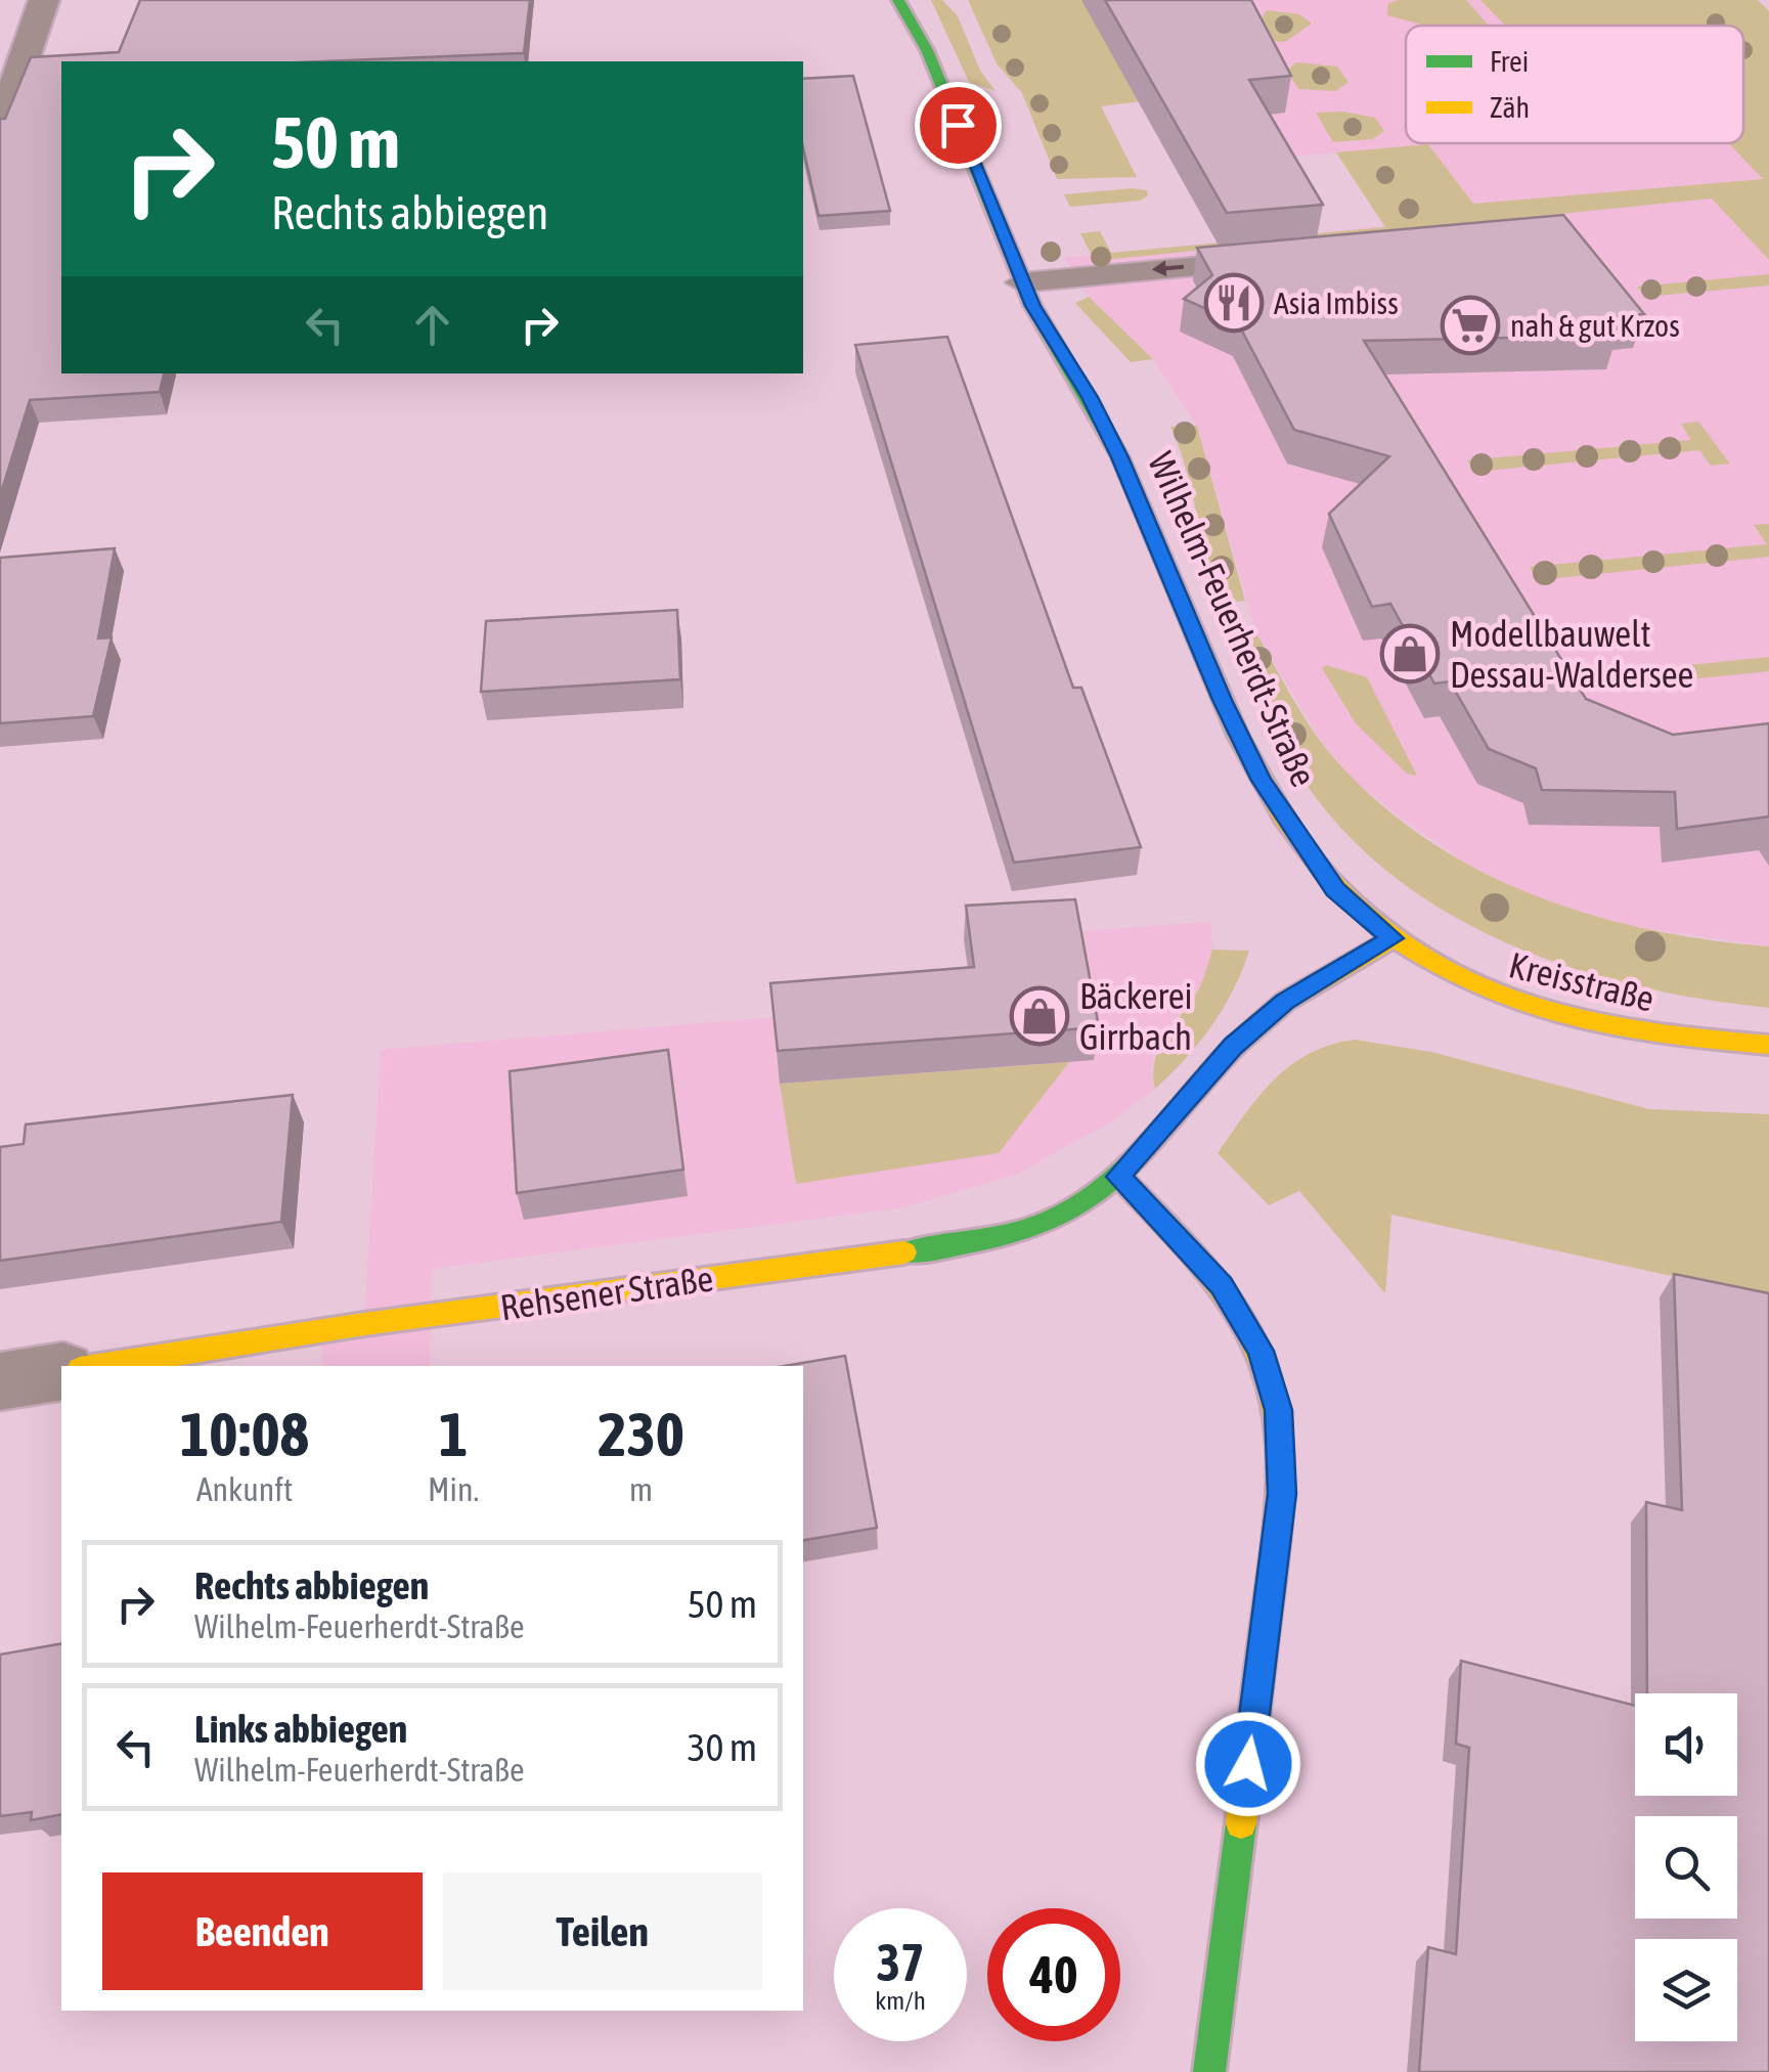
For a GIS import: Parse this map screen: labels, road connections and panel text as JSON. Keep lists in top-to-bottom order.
{
  "streets": {
    "main road": ["Wilhelm-Feuerherdt-Straße", "Kreisstraße", "Rehsener Straße"]
  },
  "crossings": [
    ["Wilhelm-Feuerherdt-Straße", "Kreisstraße"]
  ],
  "places": {
    "restaurant": ["Asia Imbiss"],
    "supermarket": ["nah & gut Krzos"],
    "shop": ["Modellbauwelt Dessau-Waldersee", "Bäckerei Girrbach"]
  },
  "legend": ["Frei", "Zäh"],
  "page": {
    "turn": ["50 m", "Rechts abbiegen"],
    "eta": [
      "10:08",
      "Ankunft",
      "1",
      "Min.",
      "230",
      "m"
    ],
    "list": [
      {
        "name": "Rechts abbiegen",
        "note": "Wilhelm-Feuerherdt-Straße",
        "value": "50 m"
      },
      {
        "name": "Links abbiegen",
        "note": "Wilhelm-Feuerherdt-Straße",
        "value": "30 m"
      }
    ],
    "buttons": ["Beenden", "Teilen"],
    "speed": "37 km/h",
    "limit": "40"
  }
}
